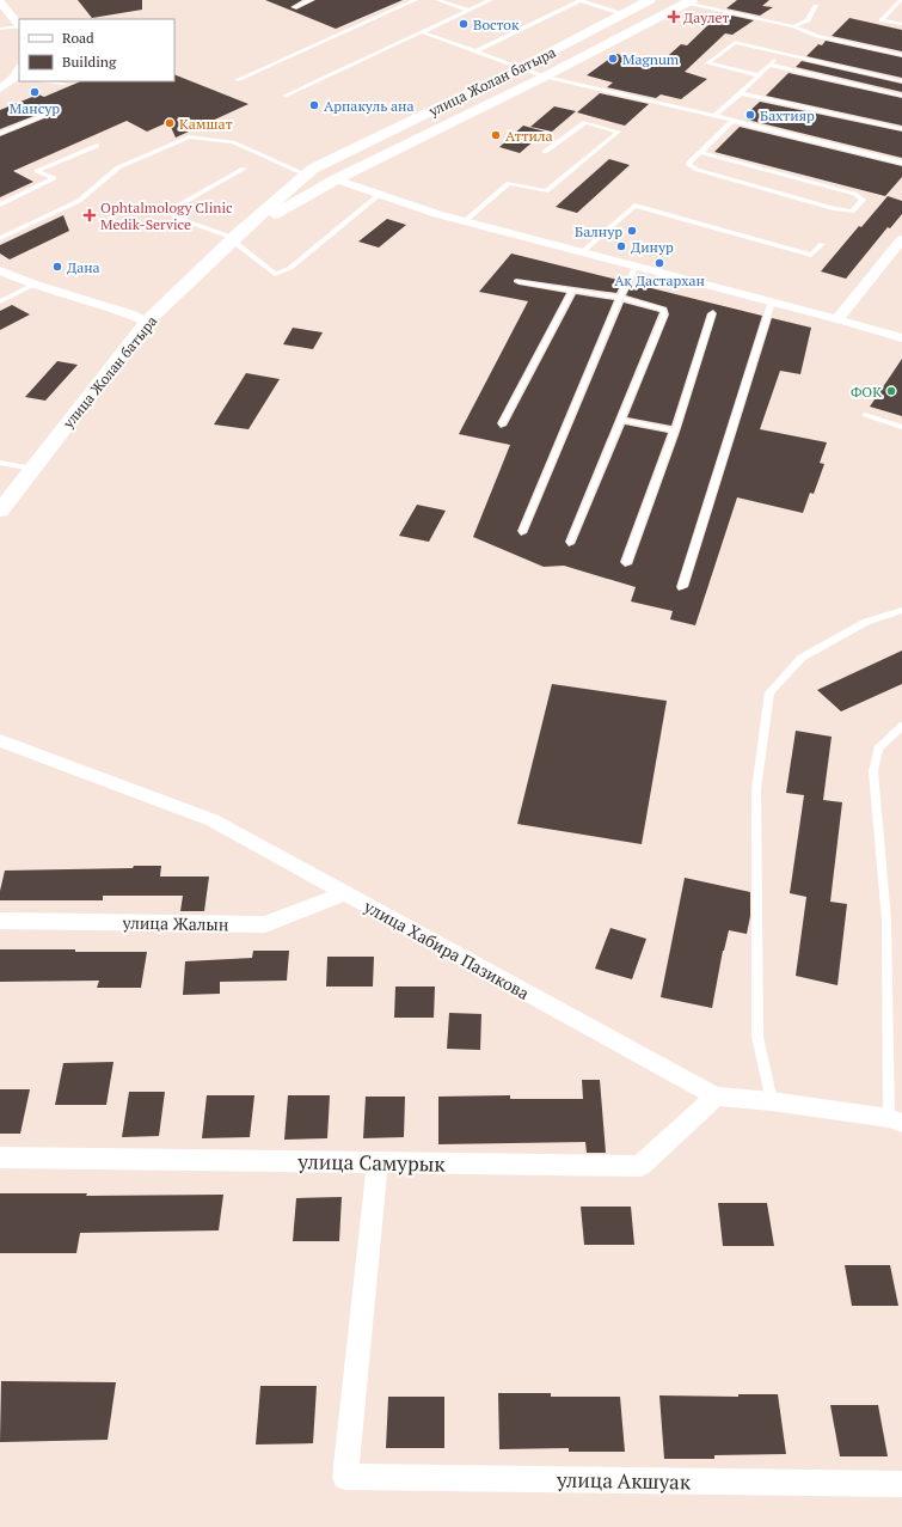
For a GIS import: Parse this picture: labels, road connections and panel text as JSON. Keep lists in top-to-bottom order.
{
  "streets": {
    "street": [
      "улица Жолан батыра",
      "улица Жалын",
      "улица Хабира Пазикова",
      "улица Самурык",
      "улица Акшуак"
    ]
  },
  "crossings": [
    ["улица Жалын", "улица Хабира Пазикова"],
    ["улица Хабира Пазикова", "улица Самурык"],
    ["улица Самурык", "улица Акшуак"]
  ],
  "places": {
    "health": ["Даулет", "Ophtalmology Clinic Medik-Service"],
    "other": [
      "Восток",
      "Magnum",
      "Мансур",
      "Арпакуль ана",
      "Бахтияр",
      "Камшат",
      "Аттила",
      "Балнур",
      "Динур",
      "Ақ Дастархан",
      "Дана",
      "ФОК"
    ]
  },
  "legend": ["Road", "Building"]
}
